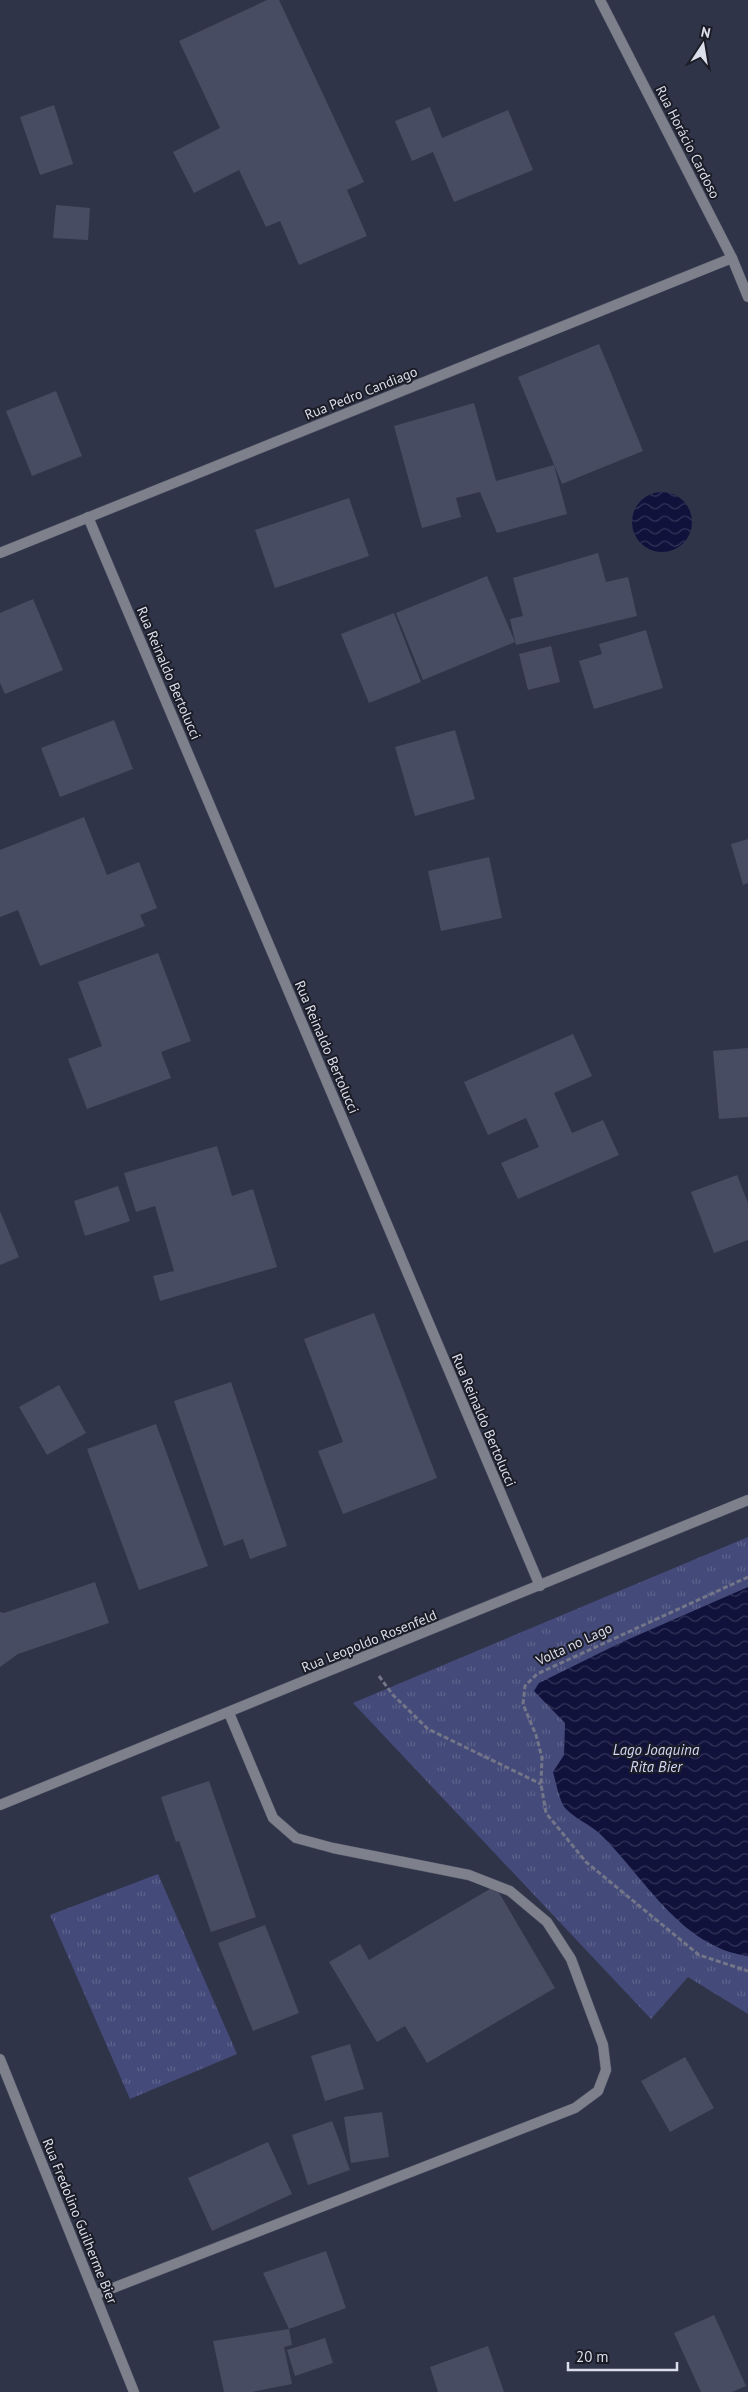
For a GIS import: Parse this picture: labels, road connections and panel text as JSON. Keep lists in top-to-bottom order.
{
  "streets": {
    "street": [
      "Rua Horácio Cardoso",
      "Rua Pedro Candiago",
      "Rua Reinaldo Bertolucci",
      "Rua Leopoldo Rosenfeld",
      "Rua Fredolino Guilherme Bier"
    ],
    "path": ["Volta no Lago"]
  },
  "crossings": [
    ["Rua Horácio Cardoso", "Rua Pedro Candiago"],
    ["Rua Pedro Candiago", "Rua Reinaldo Bertolucci"],
    ["Rua Reinaldo Bertolucci", "Rua Leopoldo Rosenfeld"]
  ],
  "water": ["Lago Joaquina Rita Bier"],
  "scale_bar": "20 m",
  "north": "top"
}
